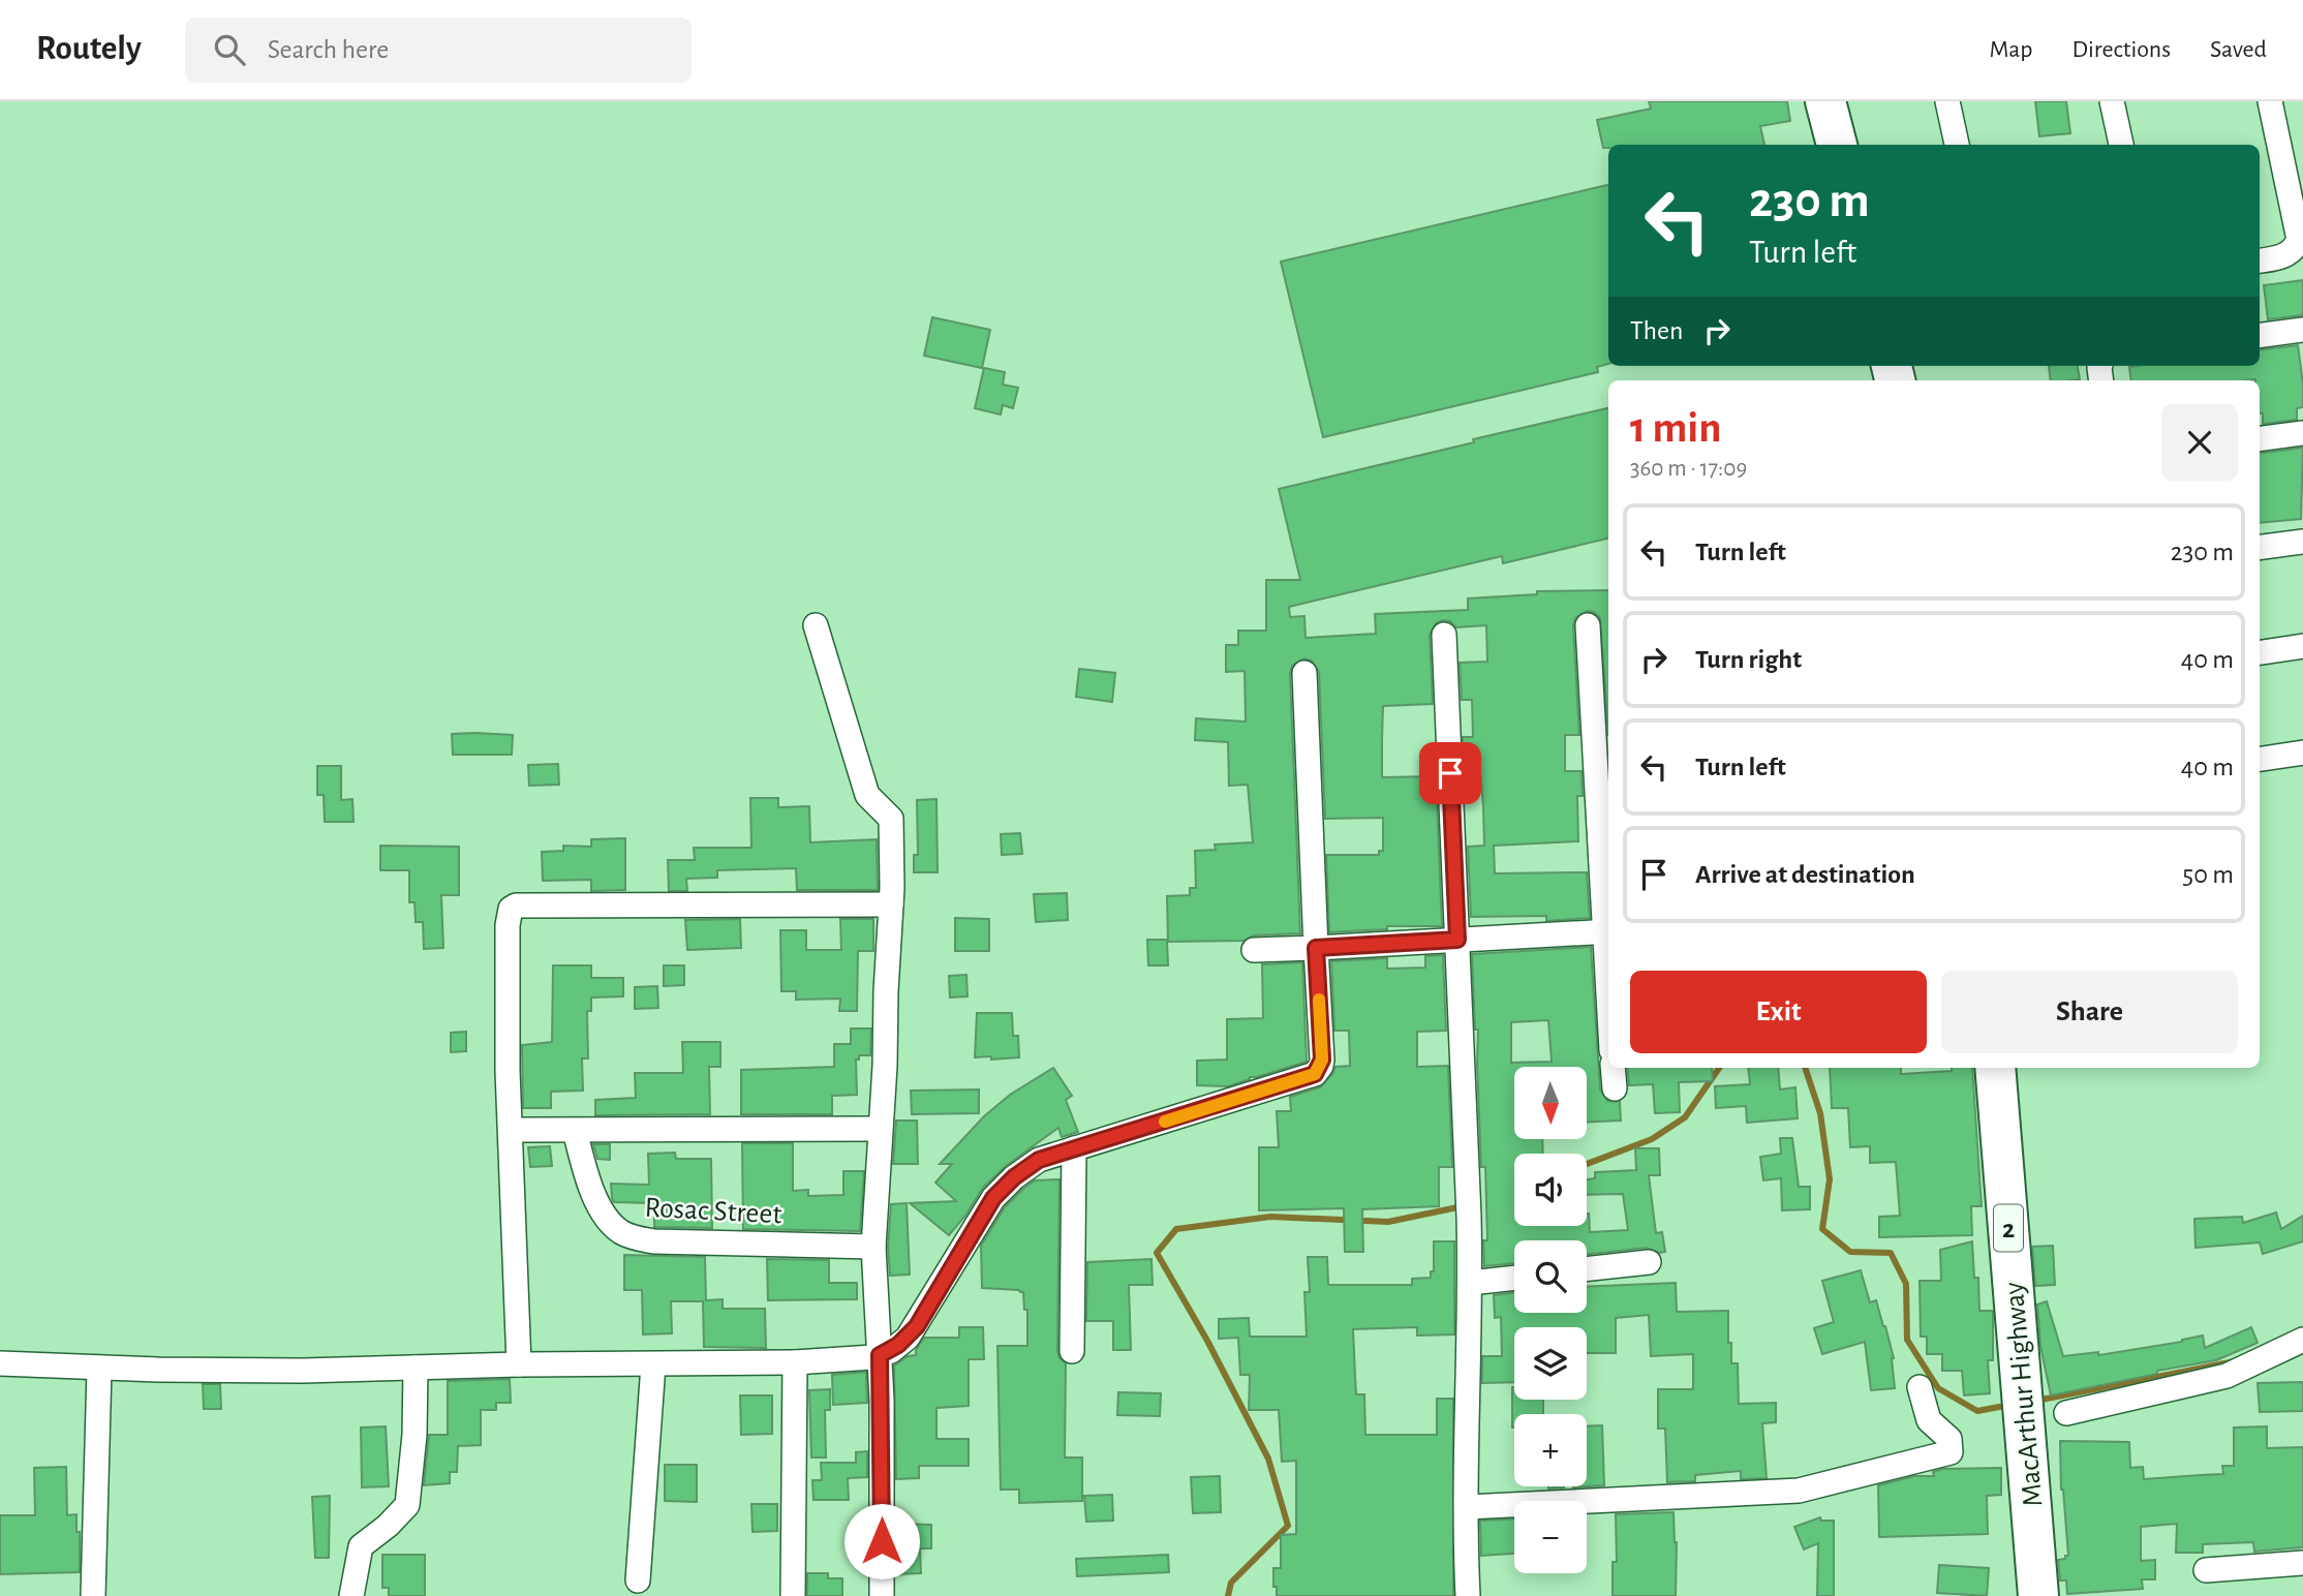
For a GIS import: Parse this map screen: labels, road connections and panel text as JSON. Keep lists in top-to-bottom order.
{
  "streets": {
    "highway": ["2", "MacArthur Highway"],
    "street": ["Rosac Street"]
  },
  "north": "bottom",
  "page": {
    "header": "Routely",
    "search": "Search here",
    "nav": ["Map", "Directions", "Saved"],
    "turn": ["230 m", "Turn left"],
    "then": "Then",
    "heading": ["1 min", "360 m · 17:09"],
    "list": [
      {
        "name": "Turn left",
        "value": "230 m"
      },
      {
        "name": "Turn right",
        "value": "40 m"
      },
      {
        "name": "Turn left",
        "value": "40 m"
      },
      {
        "name": "Arrive at destination",
        "value": "50 m"
      }
    ],
    "buttons": ["Exit", "Share"],
    "map_buttons": ["+", "−"]
  }
}
